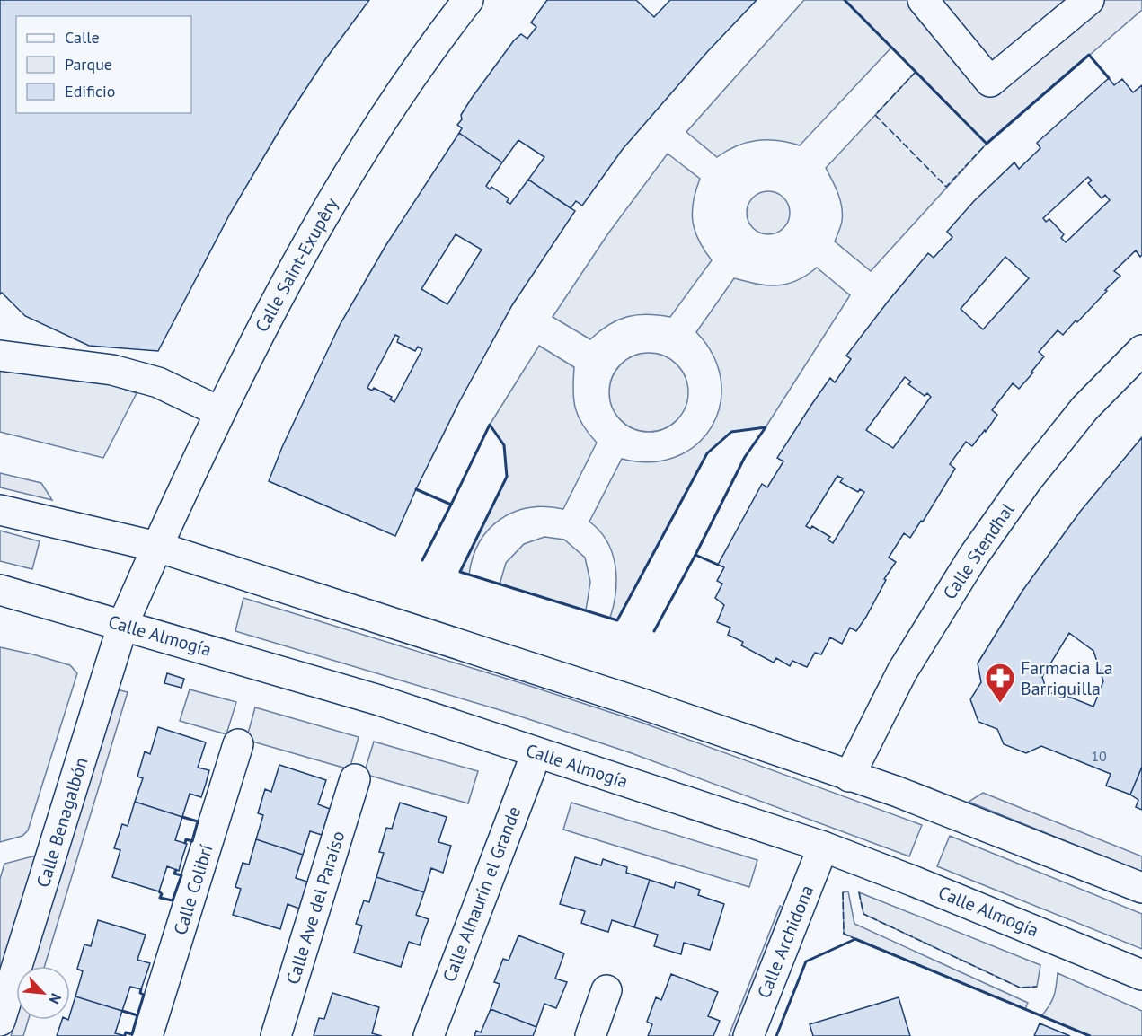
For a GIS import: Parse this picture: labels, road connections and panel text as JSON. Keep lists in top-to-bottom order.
{
  "streets": {
    "street": [
      "Calle Saint-Exupêry",
      "Calle Stendhal",
      "Calle Almogía",
      "Calle Benagalbón",
      "Calle Colibrí",
      "Calle Alhaurín el Grande",
      "Calle Ave del Paraíso",
      "Calle Archidona"
    ]
  },
  "crossings": [
    ["Calle Saint-Exupêry", "Calle Benagalbón"],
    ["Calle Almogía", "Calle Benagalbón"],
    ["Calle Almogía", "Calle Alhaurín el Grande"],
    ["Calle Almogía", "Calle Archidona"]
  ],
  "places": {
    "pharmacy": ["Farmacia La Barriguilla"]
  },
  "house_numbers": ["10"],
  "legend": ["Calle", "Parque", "Edificio"],
  "north": "bottom right"
}
